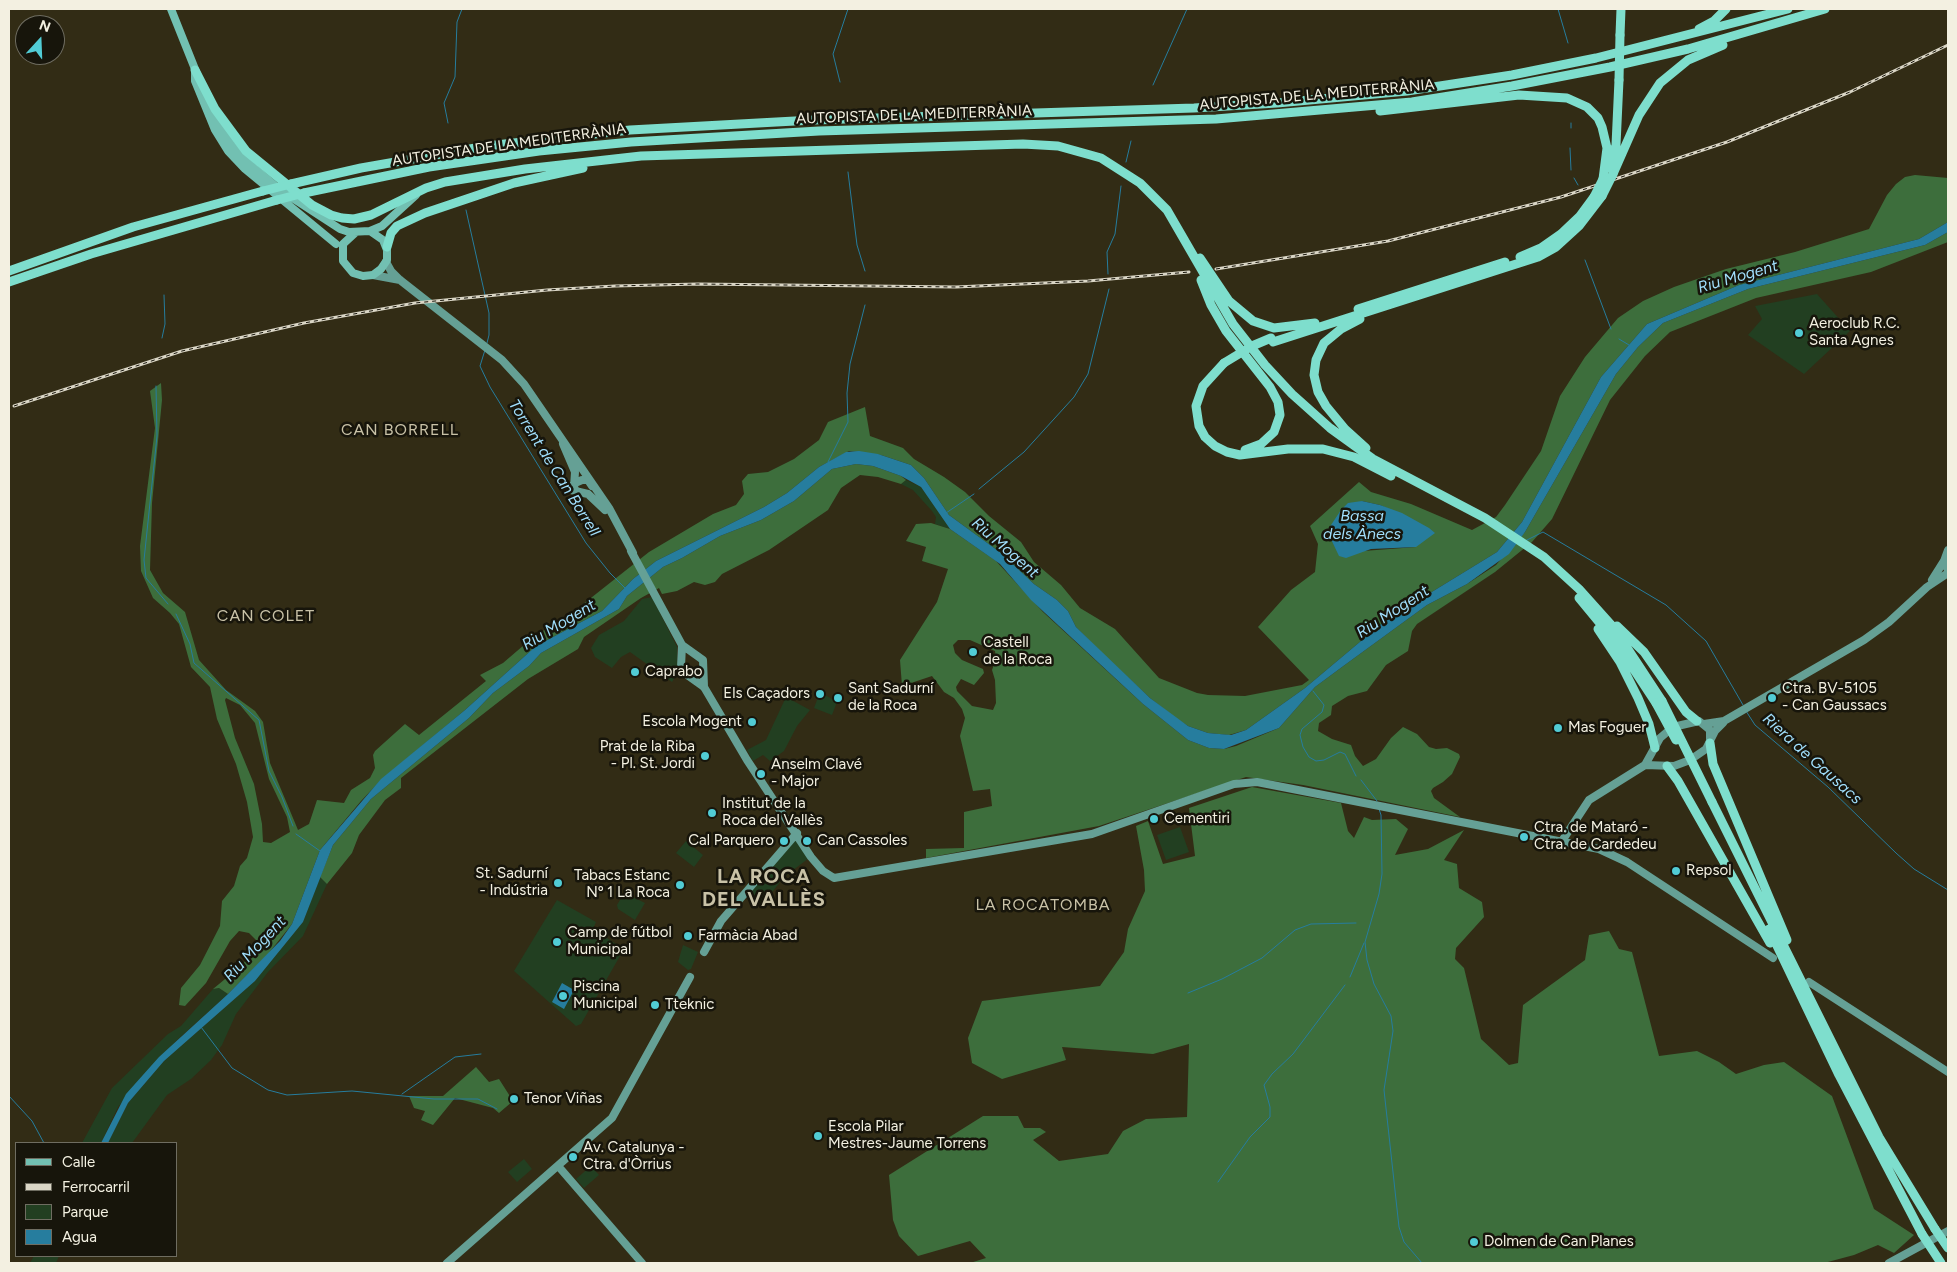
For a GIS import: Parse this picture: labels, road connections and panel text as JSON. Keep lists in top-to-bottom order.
{
  "streets": {
    "highway": ["AUTOPISTA DE LA MEDITERRÀNIA"]
  },
  "districts": [
    "CAN BORRELL",
    "CAN COLET",
    "LA ROCA DEL VALLÈS",
    "LA ROCATOMBA"
  ],
  "water": [
    "Riu Mogent",
    "Torrent de Can Borrell",
    "Bassa dels Ànecs",
    "Riera de Gausacs"
  ],
  "places": [
    "Aeroclub R.C. Santa Agnes",
    "Castell de la Roca",
    "Caprabo",
    "Els Caçadors",
    "Sant Sadurní de la Roca",
    "Ctra. BV-5105 - Can Gaussacs",
    "Escola Mogent",
    "Mas Foguer",
    "Prat de la Riba - Pl. St. Jordi",
    "Anselm Clavé - Major",
    "Institut de la Roca del Vallès",
    "Cementiri",
    "Ctra. de Mataró - Ctra. de Cardedeu",
    "Cal Parquero",
    "Can Cassoles",
    "Repsol",
    "St. Sadurní - Indústria",
    "Tabacs Estanc Nº 1 La Roca",
    "Farmàcia Abad",
    "Camp de fútbol Municipal",
    "Piscina Municipal",
    "Tteknic",
    "Tenor Viñas",
    "Escola Pilar Mestres-Jaume Torrens",
    "Av. Catalunya - Ctra. d'Òrrius",
    "Dolmen de Can Planes"
  ],
  "legend": [
    "Calle",
    "Ferrocarril",
    "Parque",
    "Agua"
  ],
  "north": "top"
}
